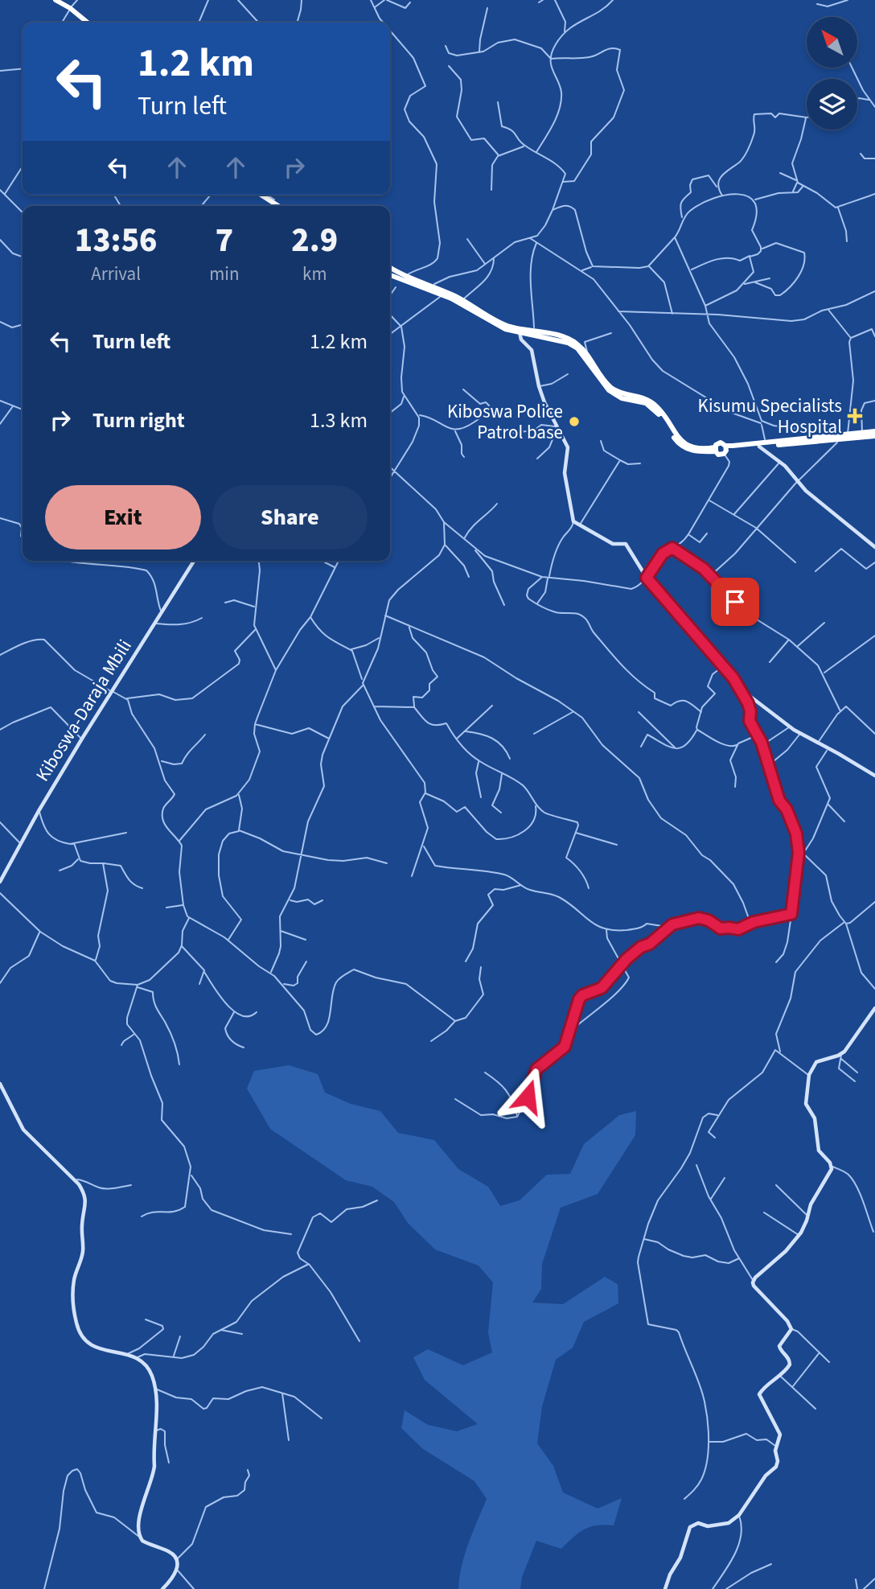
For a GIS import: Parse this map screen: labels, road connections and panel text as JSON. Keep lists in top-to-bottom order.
{
  "streets": {
    "street": ["Kiboswa-Daraja Mbili"]
  },
  "places": {
    "health": ["Kisumu Specialists Hospital"],
    "other": ["Kiboswa Police Patrol base"]
  },
  "north": "top left",
  "page": {
    "turn": ["1.2 km", "Turn left"],
    "eta": [
      "13:56",
      "Arrival",
      "7",
      "min",
      "2.9",
      "km"
    ],
    "list": [
      {
        "name": "Turn left",
        "value": "1.2 km"
      },
      {
        "name": "Turn right",
        "value": "1.3 km"
      }
    ],
    "buttons": ["Exit", "Share"]
  }
}
